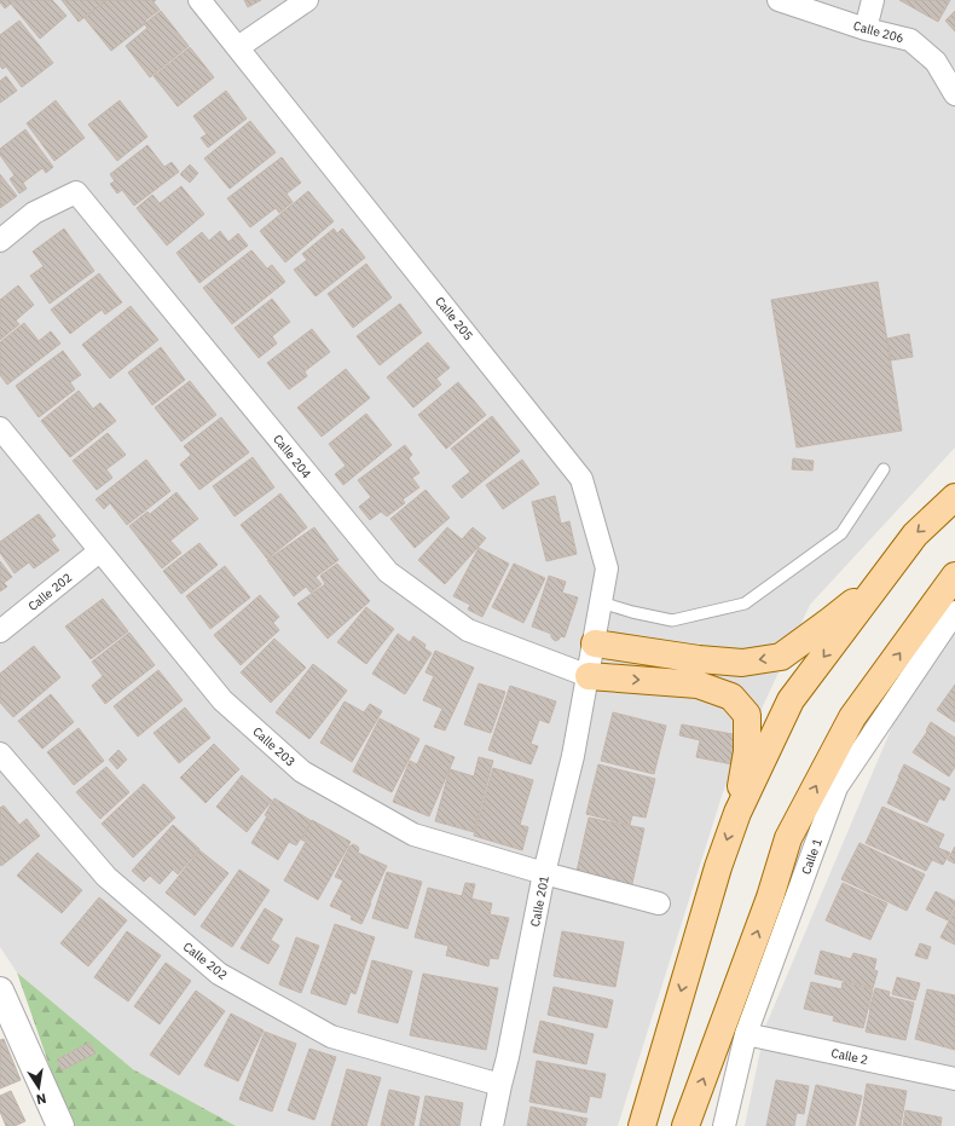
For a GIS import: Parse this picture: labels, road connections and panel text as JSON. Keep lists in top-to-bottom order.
{
  "streets": {
    "street": [
      "Calle 206",
      "Calle 205",
      "Calle 204",
      "Calle 202",
      "Calle 203",
      "Calle 1",
      "Calle 201",
      "Calle 2"
    ]
  },
  "crossings": [
    ["Calle 205", "Calle 204"],
    ["Calle 205", "Calle 201"],
    ["Calle 204", "Calle 201"],
    ["Calle 202", "Calle 203"],
    ["Calle 202", "Calle 201"],
    ["Calle 203", "Calle 201"],
    ["Calle 1", "Calle 2"]
  ],
  "north": "bottom"
}
